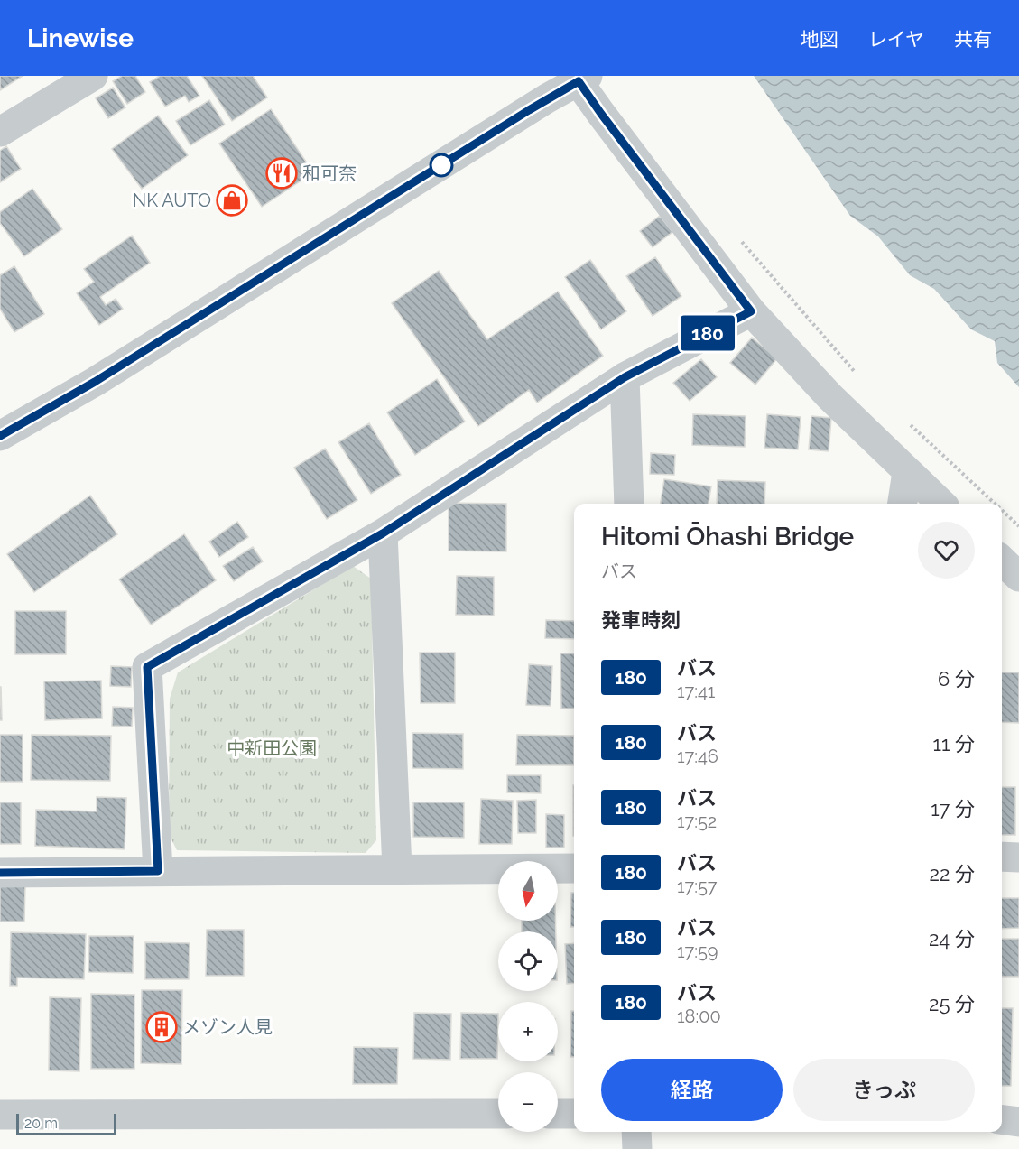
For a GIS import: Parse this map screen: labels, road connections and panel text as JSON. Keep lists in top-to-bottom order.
{
  "parks": ["中新田公園"],
  "places": {
    "restaurant": ["和可奈"],
    "shop": ["NK AUTO"],
    "building": ["メゾン人見"]
  },
  "lines": ["bus line 180"],
  "scale_bar": "20 m",
  "north": "bottom",
  "page": {
    "header": "Linewise",
    "nav": ["地図", "レイヤ", "共有"],
    "on_map": "180",
    "heading": [
      ["Hitomi Ōhashi Bridge", "バス"],
      "発車時刻"
    ],
    "list": [
      {
        "mark": "180",
        "name": "バス",
        "note": "17:41",
        "value": "6 分"
      },
      {
        "mark": "180",
        "name": "バス",
        "note": "17:46",
        "value": "11 分"
      },
      {
        "mark": "180",
        "name": "バス",
        "note": "17:52",
        "value": "17 分"
      },
      {
        "mark": "180",
        "name": "バス",
        "note": "17:57",
        "value": "22 分"
      },
      {
        "mark": "180",
        "name": "バス",
        "note": "17:59",
        "value": "24 分"
      },
      {
        "mark": "180",
        "name": "バス",
        "note": "18:00",
        "value": "25 分"
      }
    ],
    "map_buttons": ["+", "−"],
    "buttons": ["経路", "きっぷ"],
    "scale": "20 m"
  }
}
